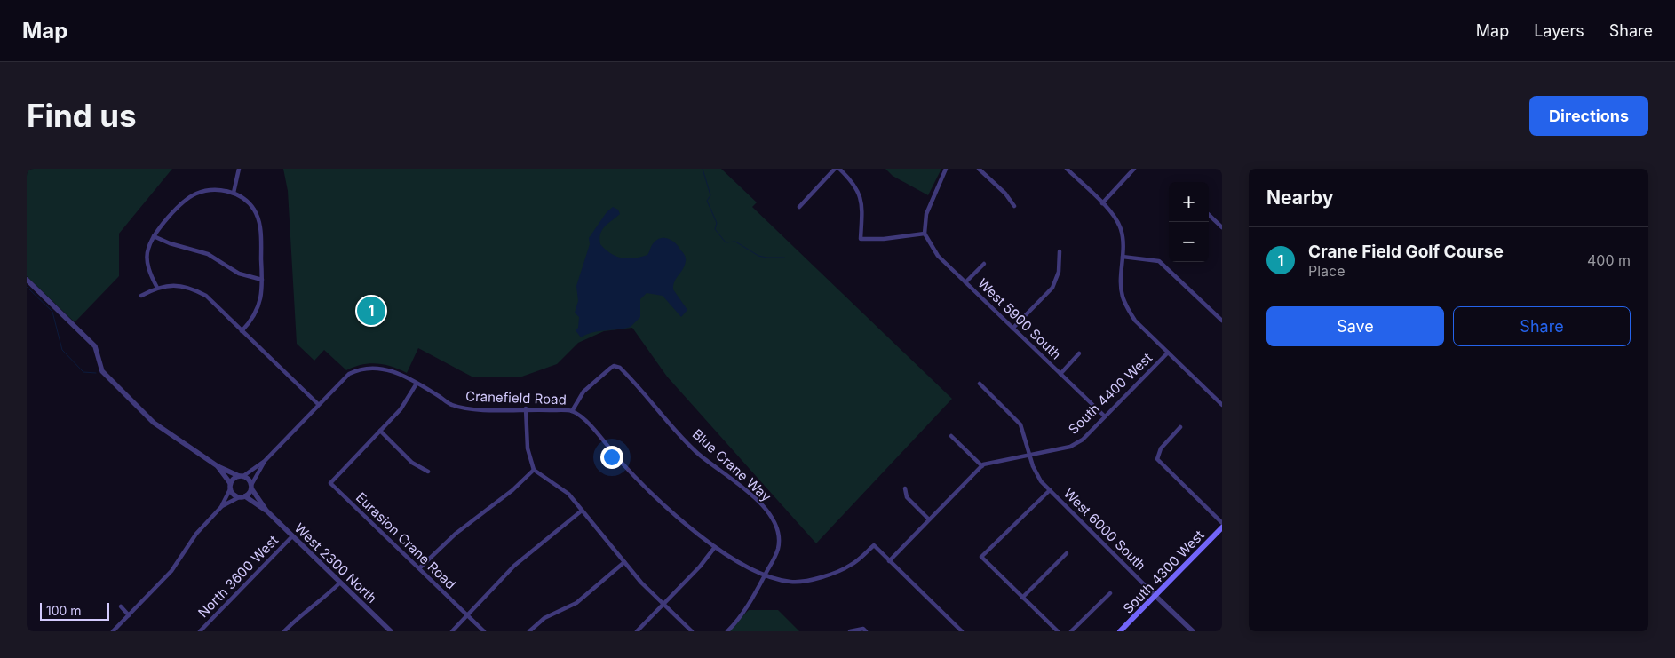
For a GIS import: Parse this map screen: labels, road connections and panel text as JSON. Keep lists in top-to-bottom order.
{
  "streets": {
    "main road": ["South 4300 West"],
    "street": [
      "West 5900 South",
      "South 4400 West",
      "Cranefield Road",
      "Blue Crane Way",
      "West 6000 South",
      "Eurasion Crane Road",
      "West 2300 North",
      "North 3600 West"
    ]
  },
  "crossings": [
    ["West 5900 South", "South 4400 West"],
    ["South 4400 West", "West 6000 South"],
    ["Cranefield Road", "Blue Crane Way"],
    ["West 6000 South", "South 4300 West"],
    ["West 2300 North", "North 3600 West"]
  ],
  "scale_bar": "100 m",
  "page": {
    "header": "Map",
    "nav": ["Map", "Layers", "Share"],
    "buttons": [
      "Directions",
      ["Save", "Share"]
    ],
    "title": "Find us",
    "heading": "Nearby",
    "map_buttons": ["+", "−"],
    "list": [
      {
        "mark": "1",
        "name": "Crane Field Golf Course",
        "note": "Place",
        "value": "400 m"
      }
    ],
    "pins": "1",
    "scale": "100 m"
  }
}
